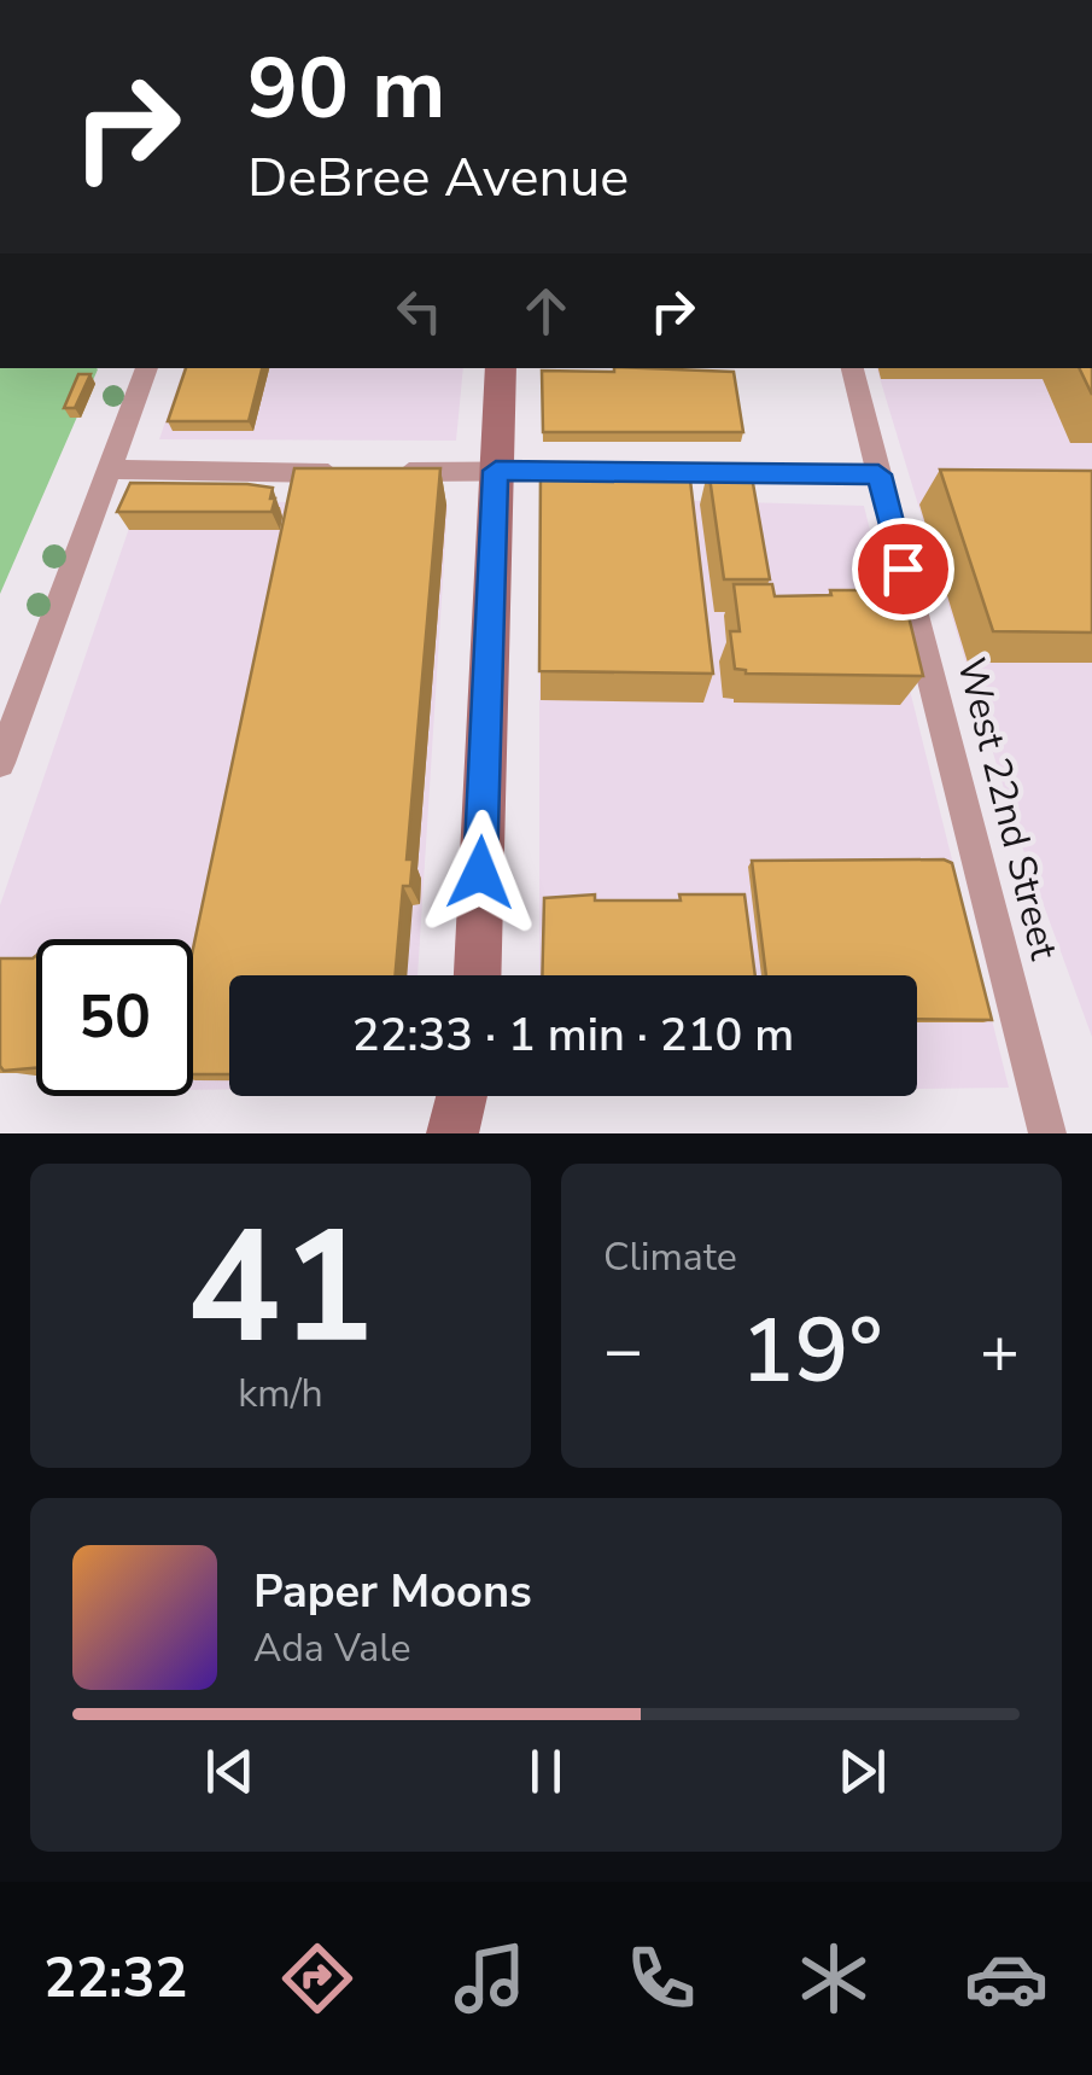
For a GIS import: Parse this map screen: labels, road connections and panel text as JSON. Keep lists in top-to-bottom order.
{
  "streets": {
    "street": ["West 22nd Street"]
  },
  "page": {
    "turn": ["90 m", "DeBree Avenue"],
    "limit": "50",
    "trip": "22:33 · 1 min · 210 m",
    "tile": [
      ["41", "km/h"],
      "Climate"
    ],
    "heat": ["−", "19°", "+"],
    "song": ["Paper Moons", "Ada Vale"],
    "tabs": "22:32"
  }
}
